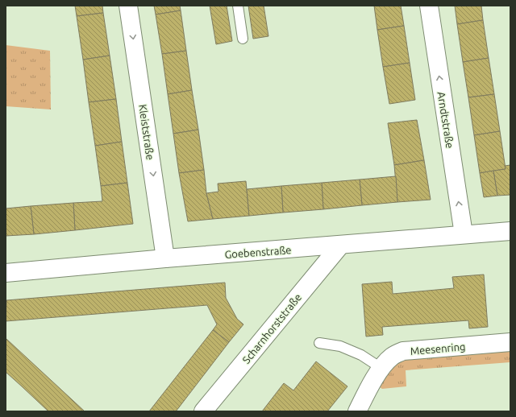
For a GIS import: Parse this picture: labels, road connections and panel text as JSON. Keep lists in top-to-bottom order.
{
  "streets": {
    "street": [
      "Arndtstraße",
      "Kleiststraße",
      "Goebenstraße",
      "Scharnhorststraße",
      "Meesenring"
    ]
  },
  "crossings": [
    ["Arndtstraße", "Goebenstraße"],
    ["Kleiststraße", "Goebenstraße"],
    ["Goebenstraße", "Scharnhorststraße"]
  ],
  "one_way": ["Arndtstraße", "Kleiststraße"]
}
